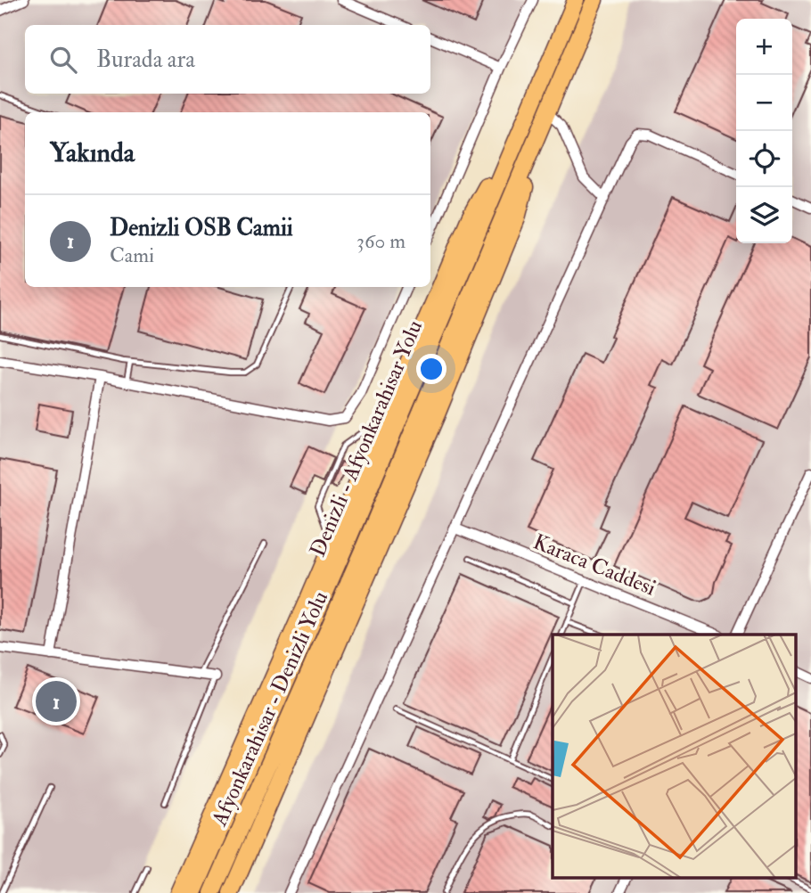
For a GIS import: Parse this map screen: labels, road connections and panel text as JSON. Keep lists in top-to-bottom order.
{
  "streets": {
    "highway": ["Denizli - Afyonkarahisar Yolu", "Afyonkarahisar - Denizli Yolu"],
    "street": ["Karaca Caddesi"]
  },
  "page": {
    "map_buttons": ["+", "−"],
    "search": "Burada ara",
    "heading": "Yakında",
    "list": [
      {
        "mark": "1",
        "name": "Denizli OSB Camii",
        "note": "Cami",
        "value": "360 m"
      }
    ],
    "pins": "1"
  }
}
